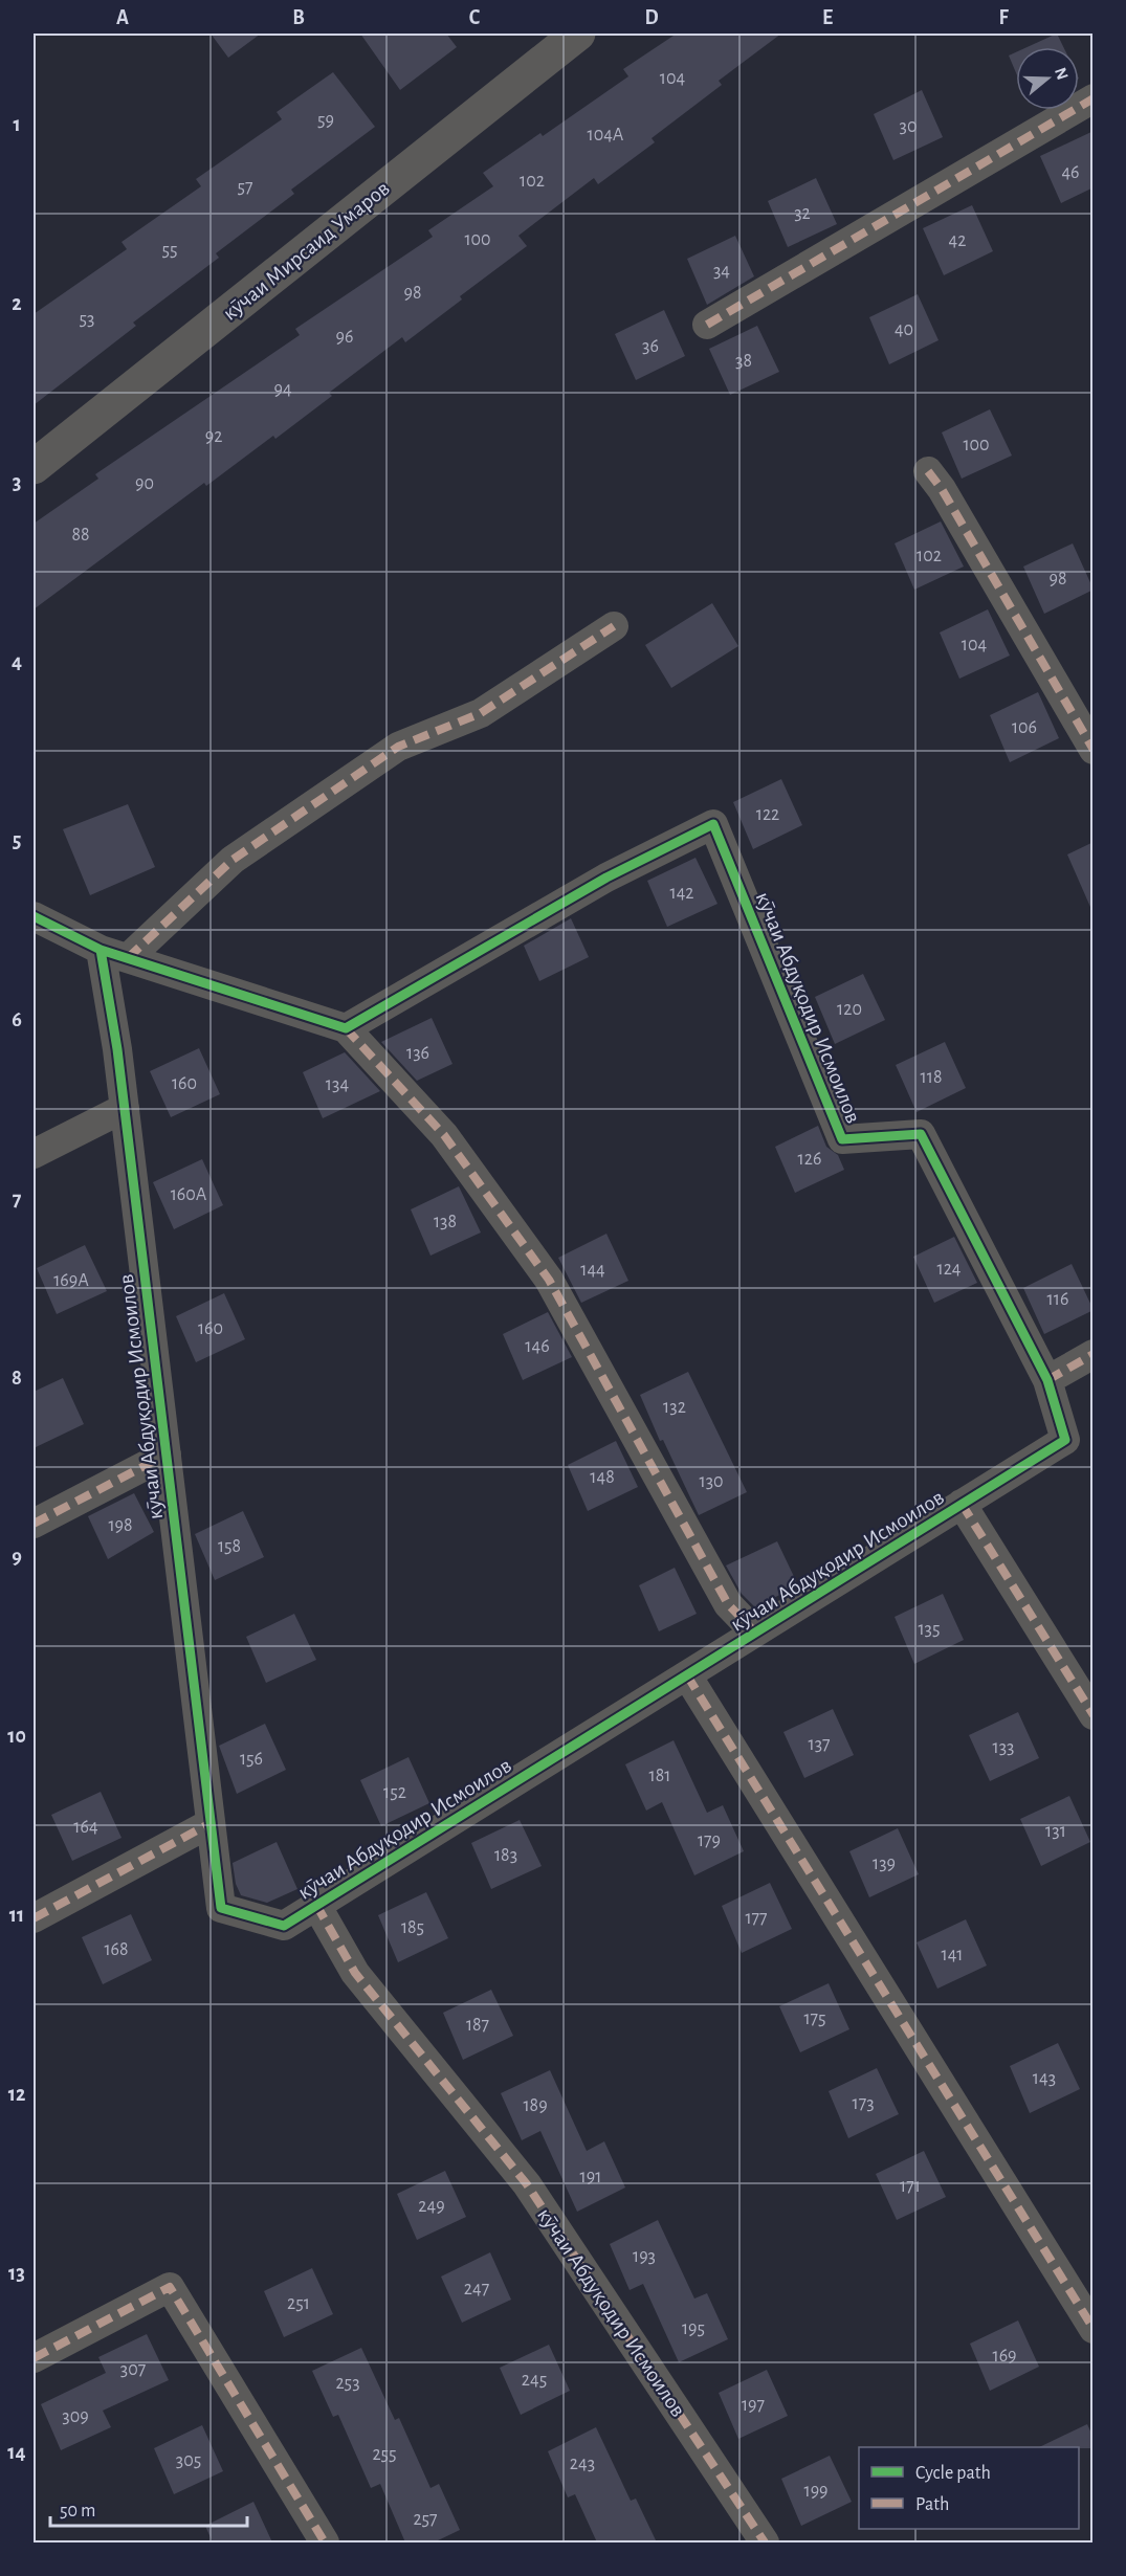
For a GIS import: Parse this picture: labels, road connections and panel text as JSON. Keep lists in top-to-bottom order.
{
  "streets": {
    "street": ["кӯчаи Мирсаид Умаров", "кӯчаи Абдуқодир Исмоилов"]
  },
  "house_numbers": [
    "104",
    "59",
    "30",
    "104А",
    "46",
    "102",
    "57",
    "32",
    "100",
    "42",
    "55",
    "34",
    "98",
    "53",
    "40",
    "96",
    "36",
    "38",
    "94",
    "92",
    "100",
    "90",
    "88",
    "102",
    "98",
    "104",
    "106",
    "122",
    "142",
    "120",
    "136",
    "118",
    "160",
    "134",
    "126",
    "160А",
    "138",
    "124",
    "144",
    "169А",
    "116",
    "160",
    "146",
    "132",
    "148",
    "130",
    "198",
    "158",
    "135",
    "137",
    "133",
    "156",
    "181",
    "152",
    "164",
    "131",
    "179",
    "183",
    "139",
    "177",
    "185",
    "168",
    "141",
    "175",
    "187",
    "143",
    "173",
    "189",
    "191",
    "171",
    "249",
    "193",
    "247",
    "251",
    "195",
    "169",
    "307",
    "245",
    "253",
    "197",
    "309",
    "255",
    "305",
    "243",
    "199",
    "257"
  ],
  "legend": ["Cycle path", "Path"],
  "scale_bar": "50 m",
  "north": "right",
  "grid": {
    "columns": [
      "A",
      "B",
      "C",
      "D",
      "E",
      "F"
    ],
    "rows": [
      "1",
      "2",
      "3",
      "4",
      "5",
      "6",
      "7",
      "8",
      "9",
      "10",
      "11",
      "12",
      "13",
      "14"
    ]
  }
}
